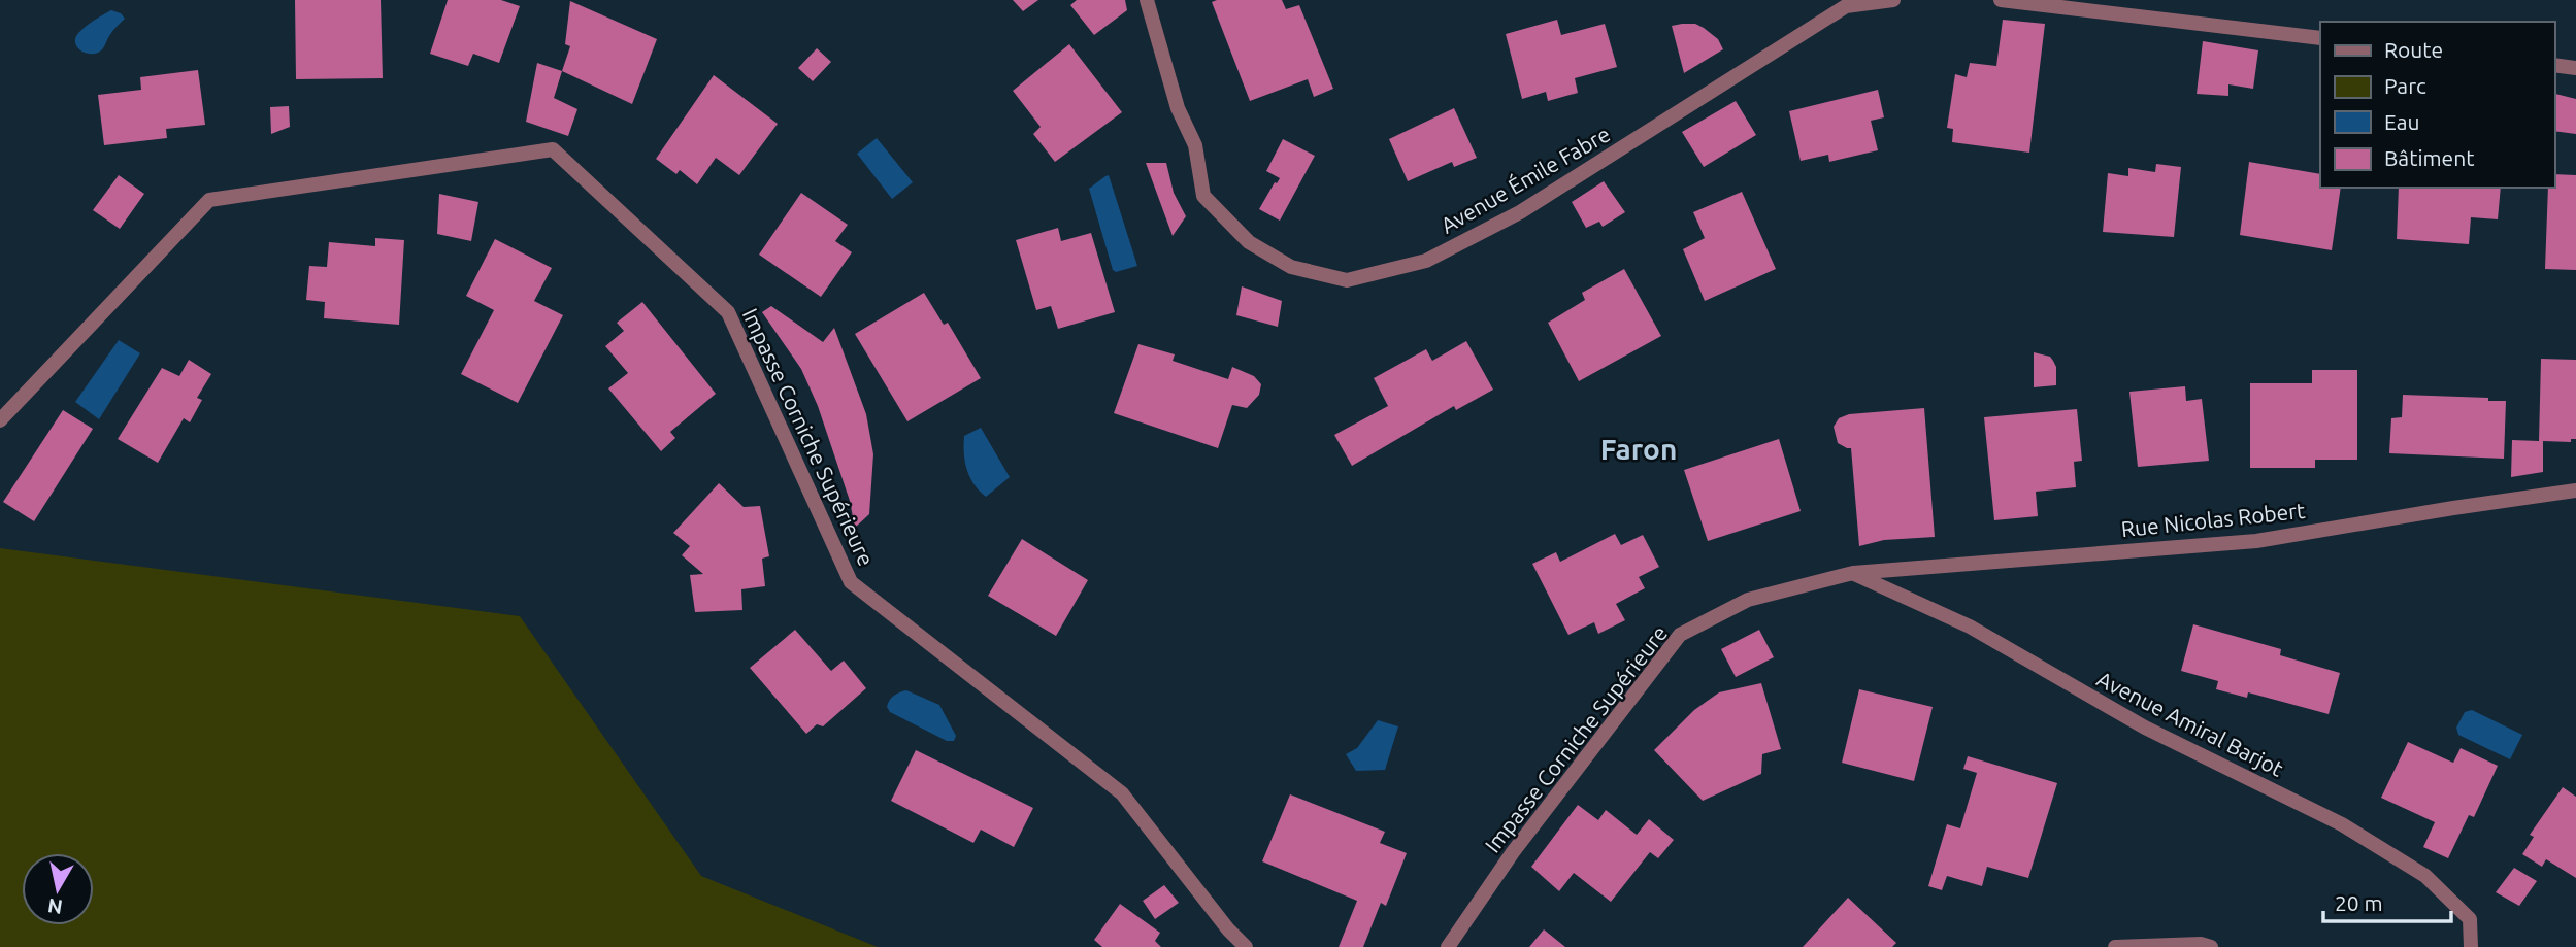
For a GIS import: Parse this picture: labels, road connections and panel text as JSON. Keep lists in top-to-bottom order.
{
  "streets": {
    "street": [
      "Avenue Émile Fabre",
      "Impasse Corniche Supérieure",
      "Rue Nicolas Robert",
      "Avenue Amiral Barjot"
    ]
  },
  "crossings": [
    ["Impasse Corniche Supérieure", "Rue Nicolas Robert"],
    ["Impasse Corniche Supérieure", "Avenue Amiral Barjot"],
    ["Rue Nicolas Robert", "Avenue Amiral Barjot"]
  ],
  "districts": ["Faron"],
  "legend": [
    "Route",
    "Parc",
    "Eau",
    "Bâtiment"
  ],
  "scale_bar": "20 m",
  "north": "bottom"
}
